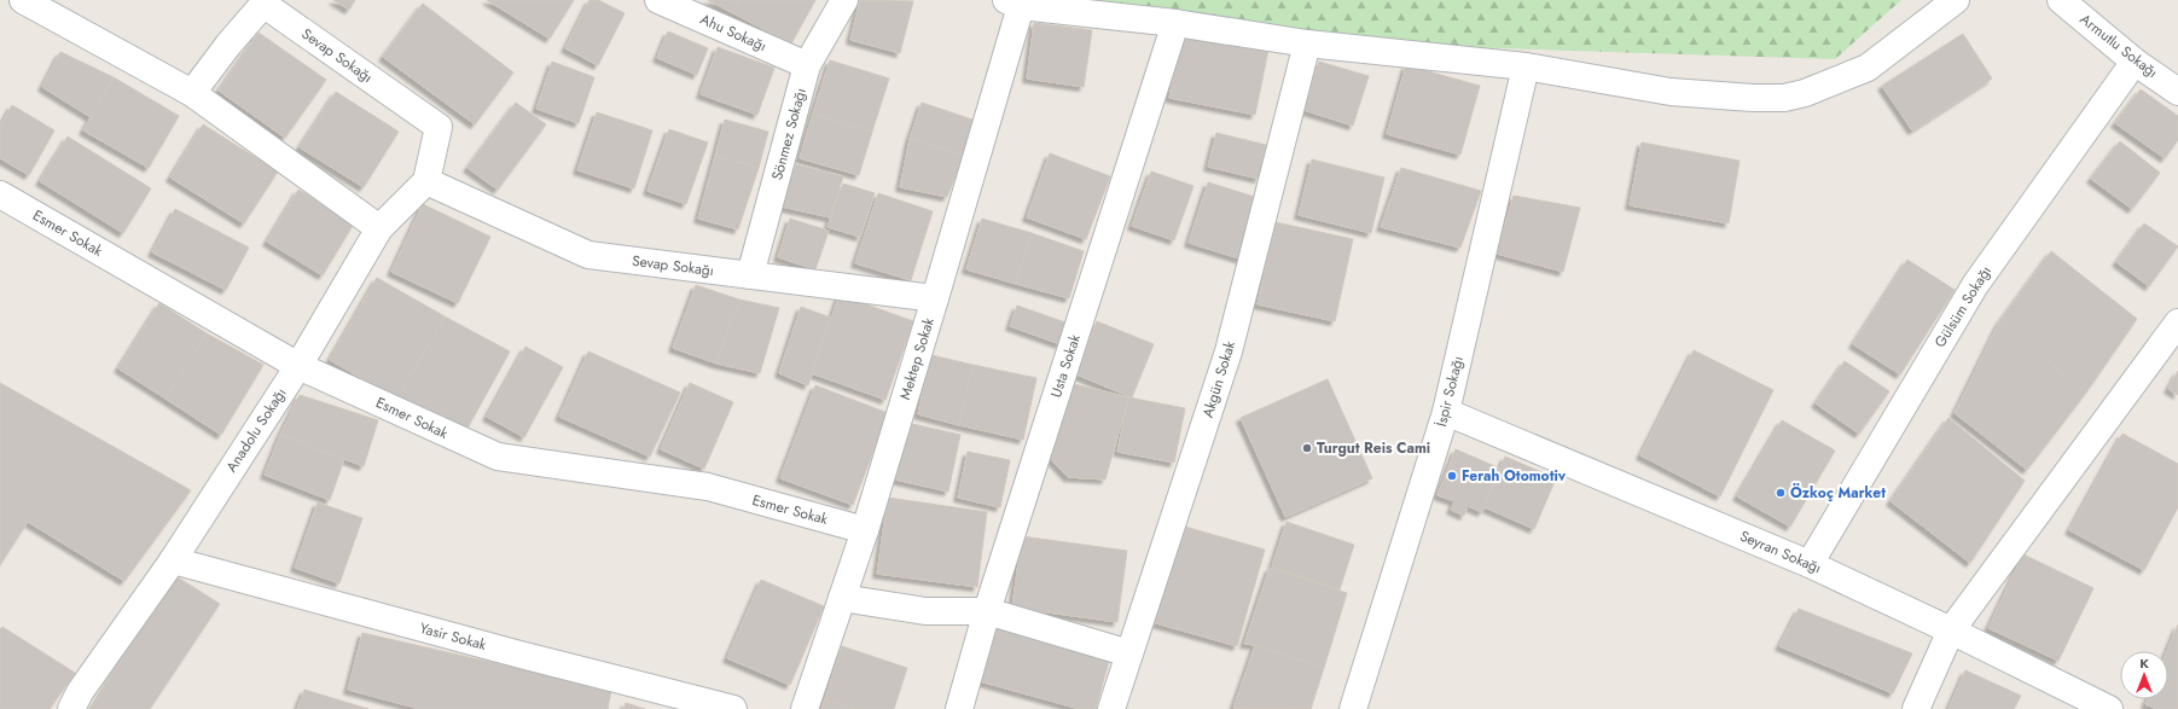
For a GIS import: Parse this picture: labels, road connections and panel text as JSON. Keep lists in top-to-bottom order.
{
  "streets": {
    "street": [
      "Ahu Sokağı",
      "Armutlu Sokağı",
      "Sevap Sokağı",
      "Sönmez Sokağı",
      "Esmer Sokak",
      "Gülsüm Sokağı",
      "Mektep Sokak",
      "Usta Sokak",
      "Akgün Sokak",
      "İspir Sokağı",
      "Anadolu Sokağı",
      "Seyran Sokağı",
      "Yasir Sokak"
    ]
  },
  "crossings": [
    ["Ahu Sokağı", "Sönmez Sokağı"],
    ["Armutlu Sokağı", "Gülsüm Sokağı"],
    ["Sevap Sokağı", "Sönmez Sokağı"],
    ["Sevap Sokağı", "Mektep Sokak"],
    ["Sevap Sokağı", "Anadolu Sokağı"],
    ["Esmer Sokak", "Mektep Sokak"],
    ["Esmer Sokak", "Anadolu Sokağı"],
    ["Gülsüm Sokağı", "Seyran Sokağı"],
    ["İspir Sokağı", "Seyran Sokağı"],
    ["Anadolu Sokağı", "Yasir Sokak"]
  ],
  "places": ["Turgut Reis Cami", "Ferah Otomotiv", "Özkoç Market"],
  "north": "top"
}
